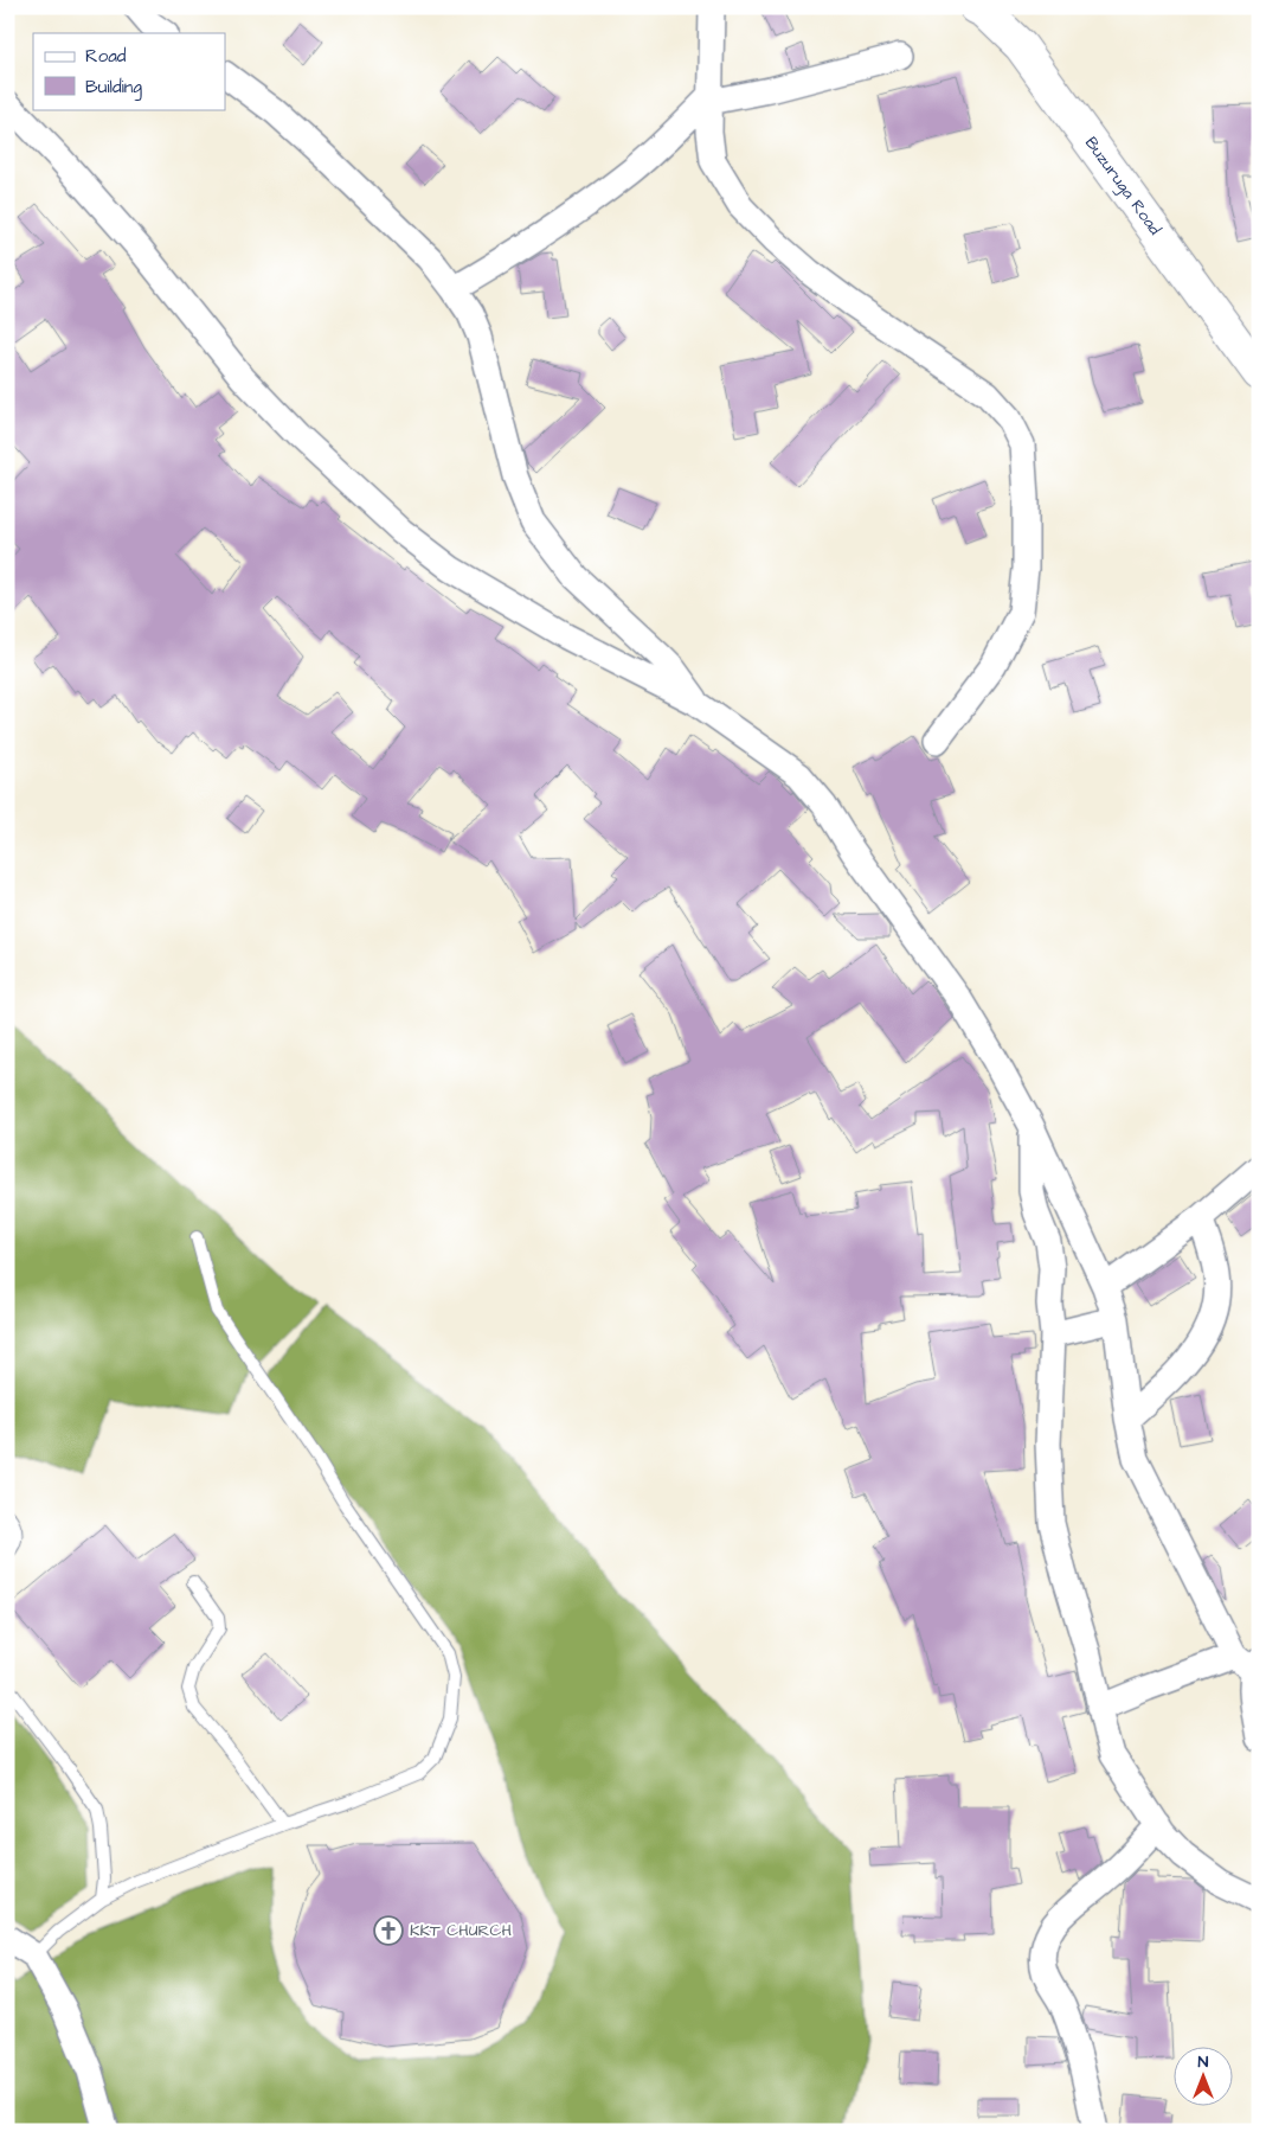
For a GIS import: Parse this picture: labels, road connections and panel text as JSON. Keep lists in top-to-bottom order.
{
  "streets": {
    "main road": ["Buzuruga Road"]
  },
  "places": {
    "church": ["KKT CHURCH"]
  },
  "legend": ["Road", "Building"],
  "north": "top"
}
